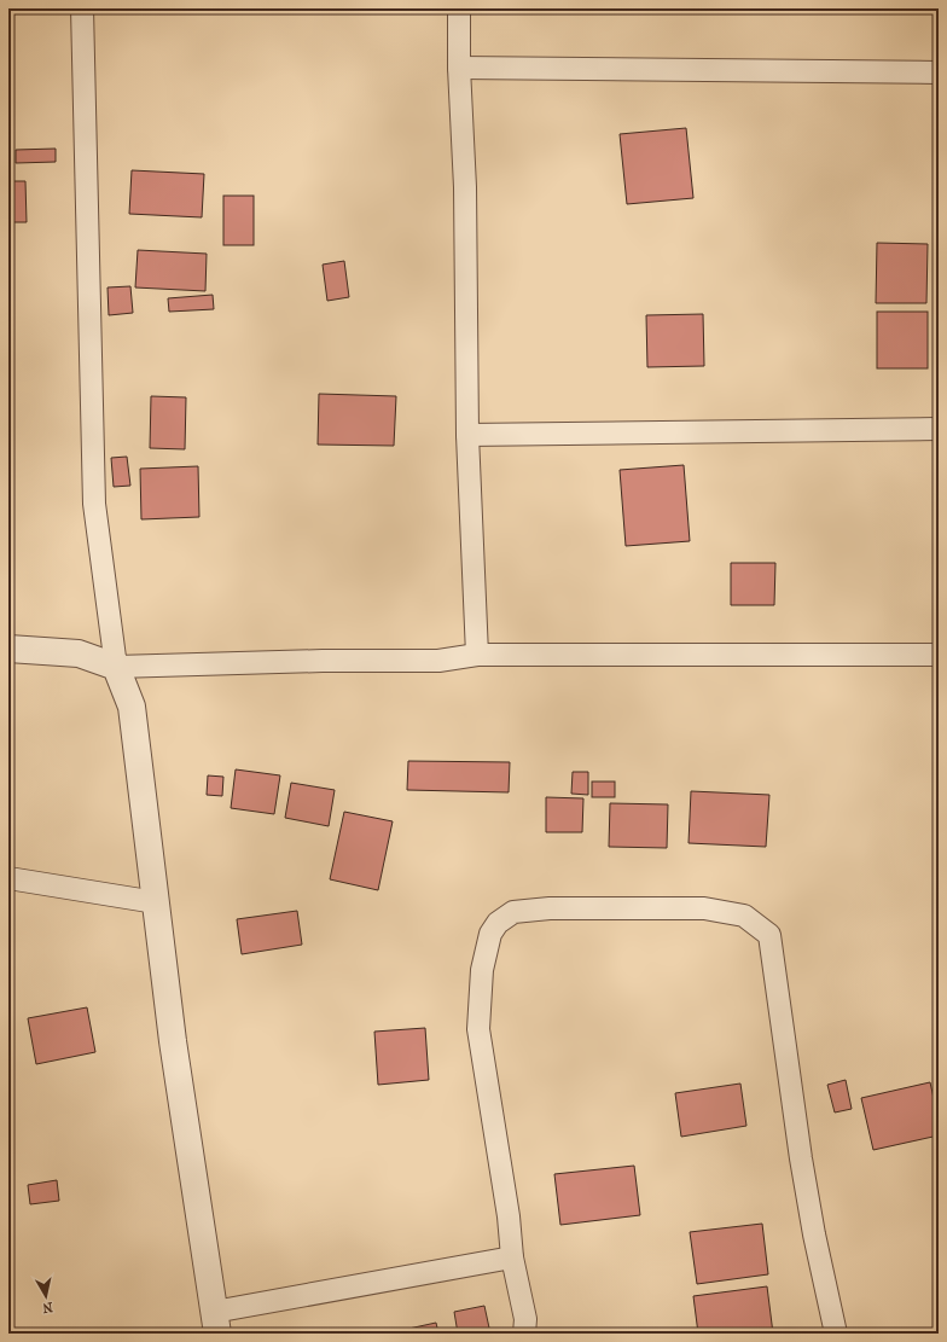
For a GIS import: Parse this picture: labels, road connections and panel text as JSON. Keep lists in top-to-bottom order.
{
  "north": "bottom"
}
